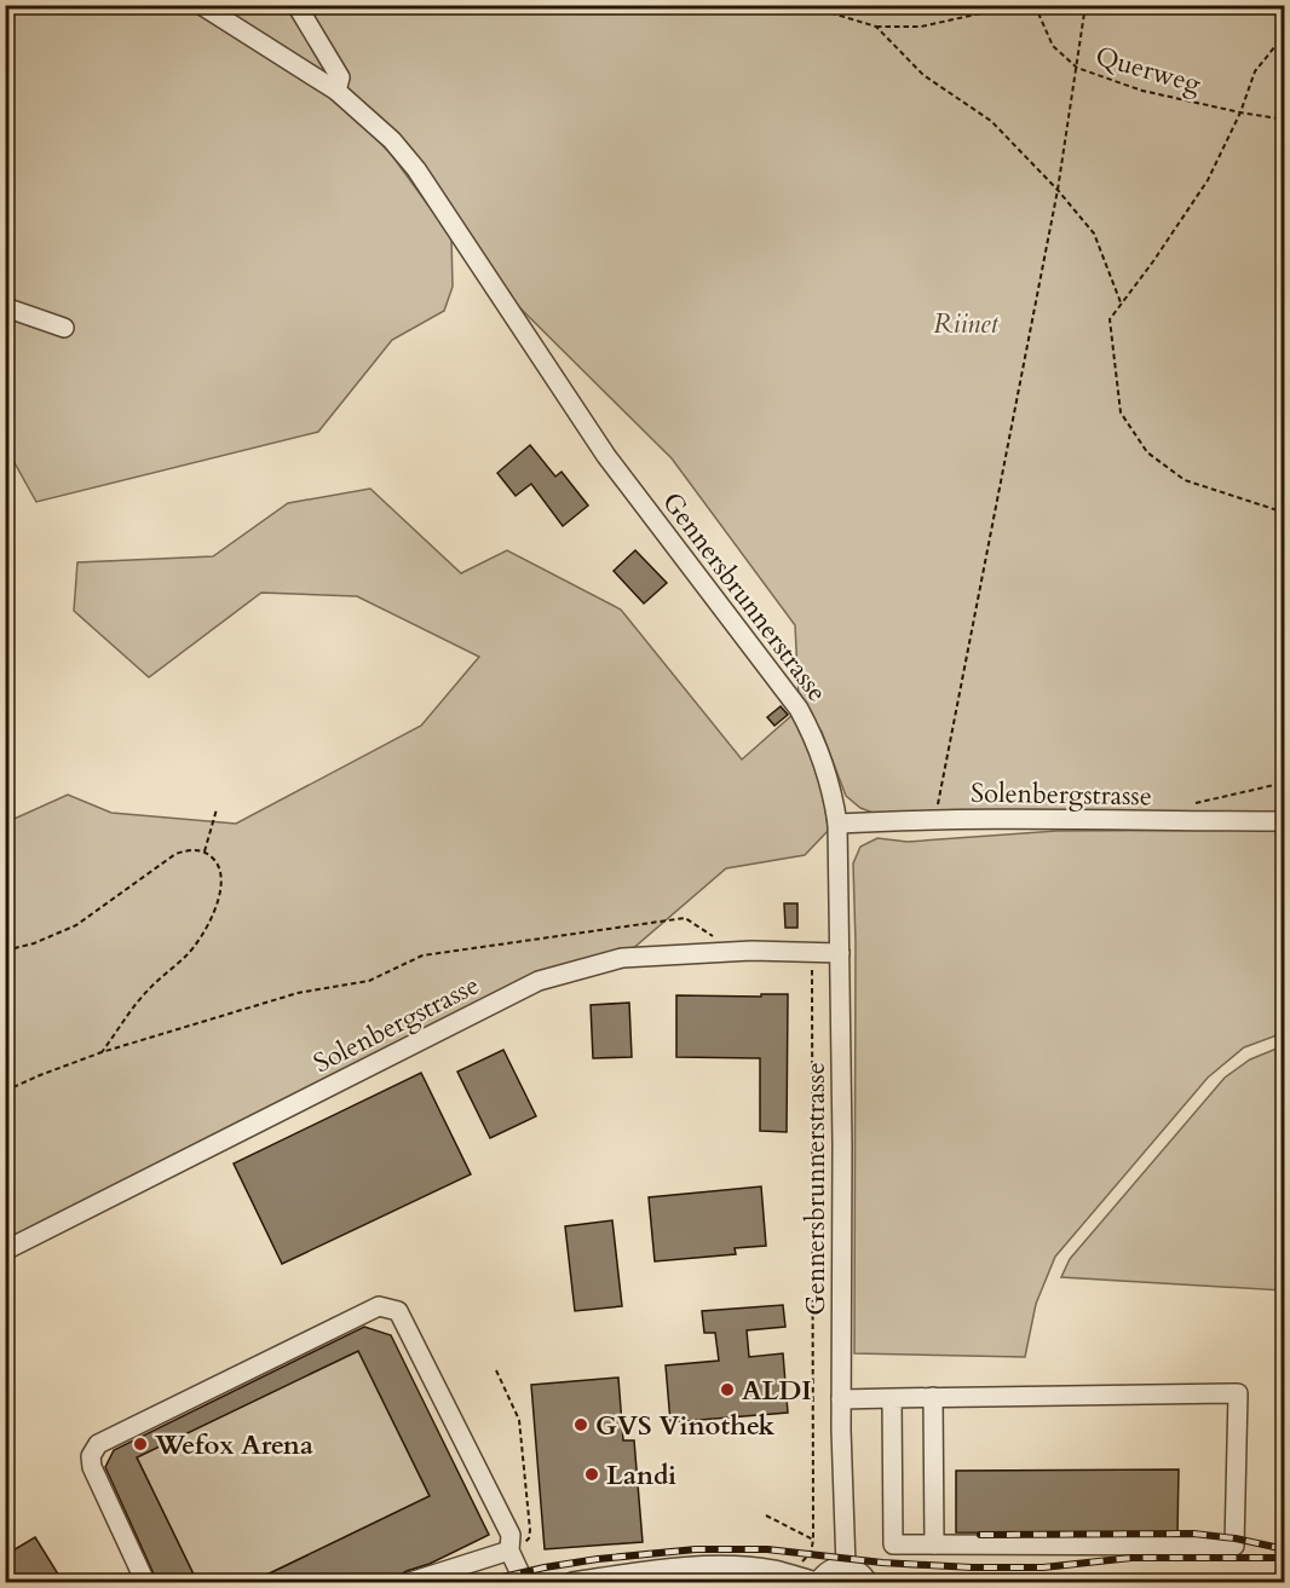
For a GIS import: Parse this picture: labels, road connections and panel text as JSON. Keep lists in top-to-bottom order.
{
  "streets": {
    "street": ["Gennersbrunnerstrasse", "Solenbergstrasse"],
    "path": ["Querweg"]
  },
  "crossings": [
    ["Gennersbrunnerstrasse", "Solenbergstrasse"]
  ],
  "parks": ["Riinet"],
  "places": [
    "ALDI",
    "GVS Vinothek",
    "Wefox Arena",
    "Landi"
  ]
}
